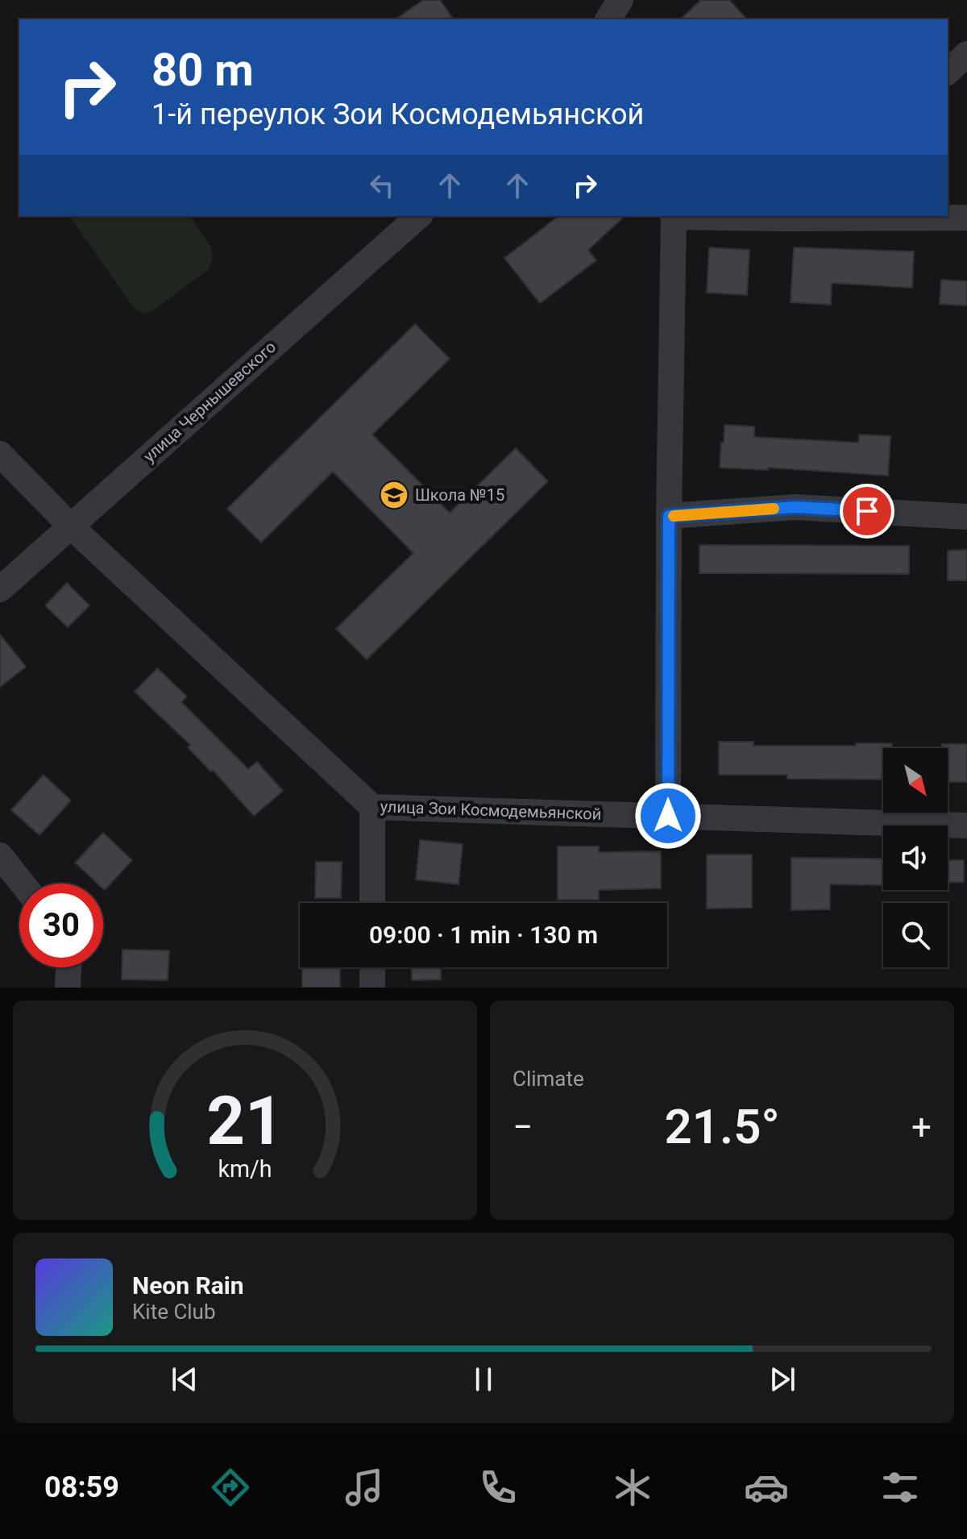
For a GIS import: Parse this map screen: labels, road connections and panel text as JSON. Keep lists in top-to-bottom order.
{
  "streets": {
    "street": ["улица Чернышевского", "улица Зои Космодемьянской"]
  },
  "crossings": [
    ["улица Чернышевского", "улица Зои Космодемьянской"]
  ],
  "places": {
    "school or university": ["Школа №15"]
  },
  "north": "bottom right",
  "page": {
    "turn": ["80 m", "1-й переулок Зои Космодемьянской"],
    "limit": "30",
    "trip": "09:00 · 1 min · 130 m",
    "tile": "Climate",
    "heat": ["−", "21.5°", "+"],
    "song": ["Neon Rain", "Kite Club"],
    "tabs": "08:59",
    "gauge": ["21", "km/h"]
  }
}
